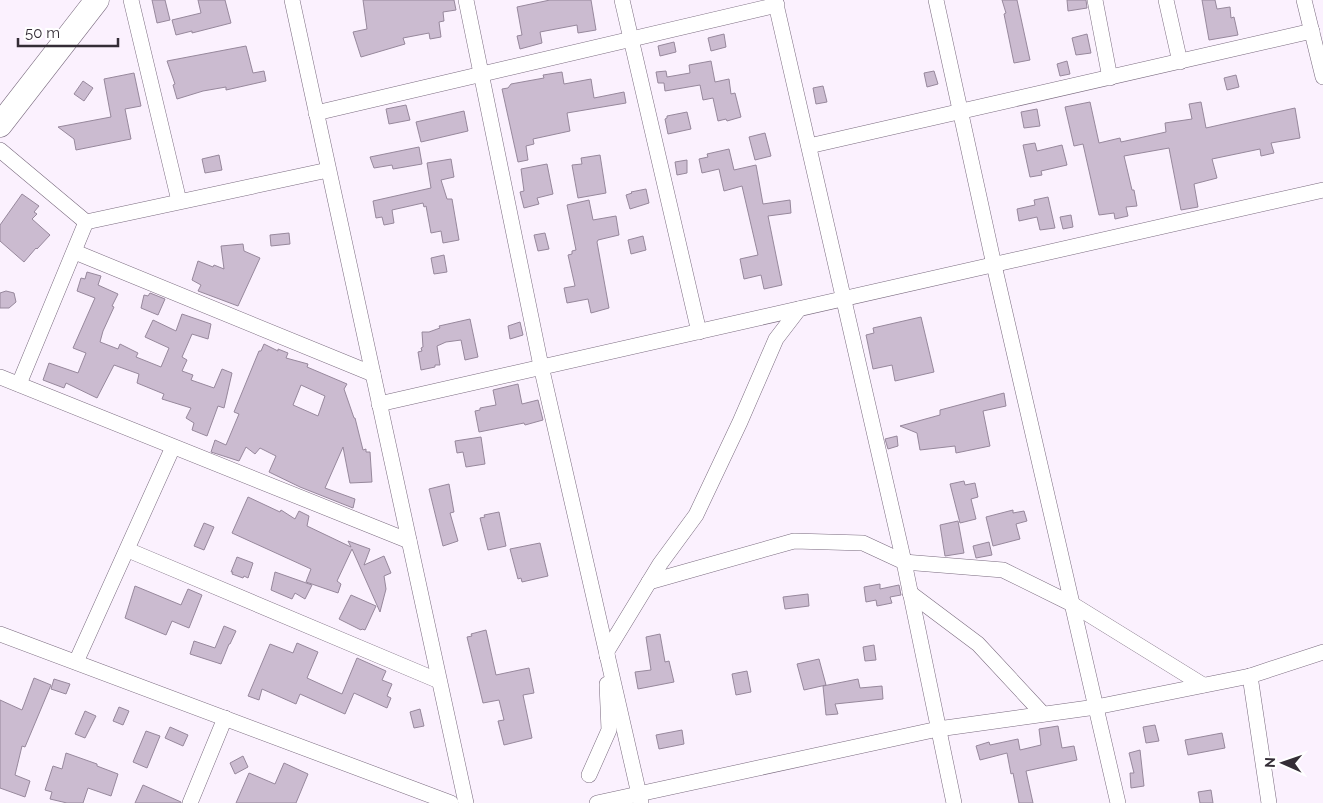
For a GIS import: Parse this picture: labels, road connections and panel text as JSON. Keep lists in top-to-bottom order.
{
  "scale_bar": "50 m",
  "north": "left"
}
